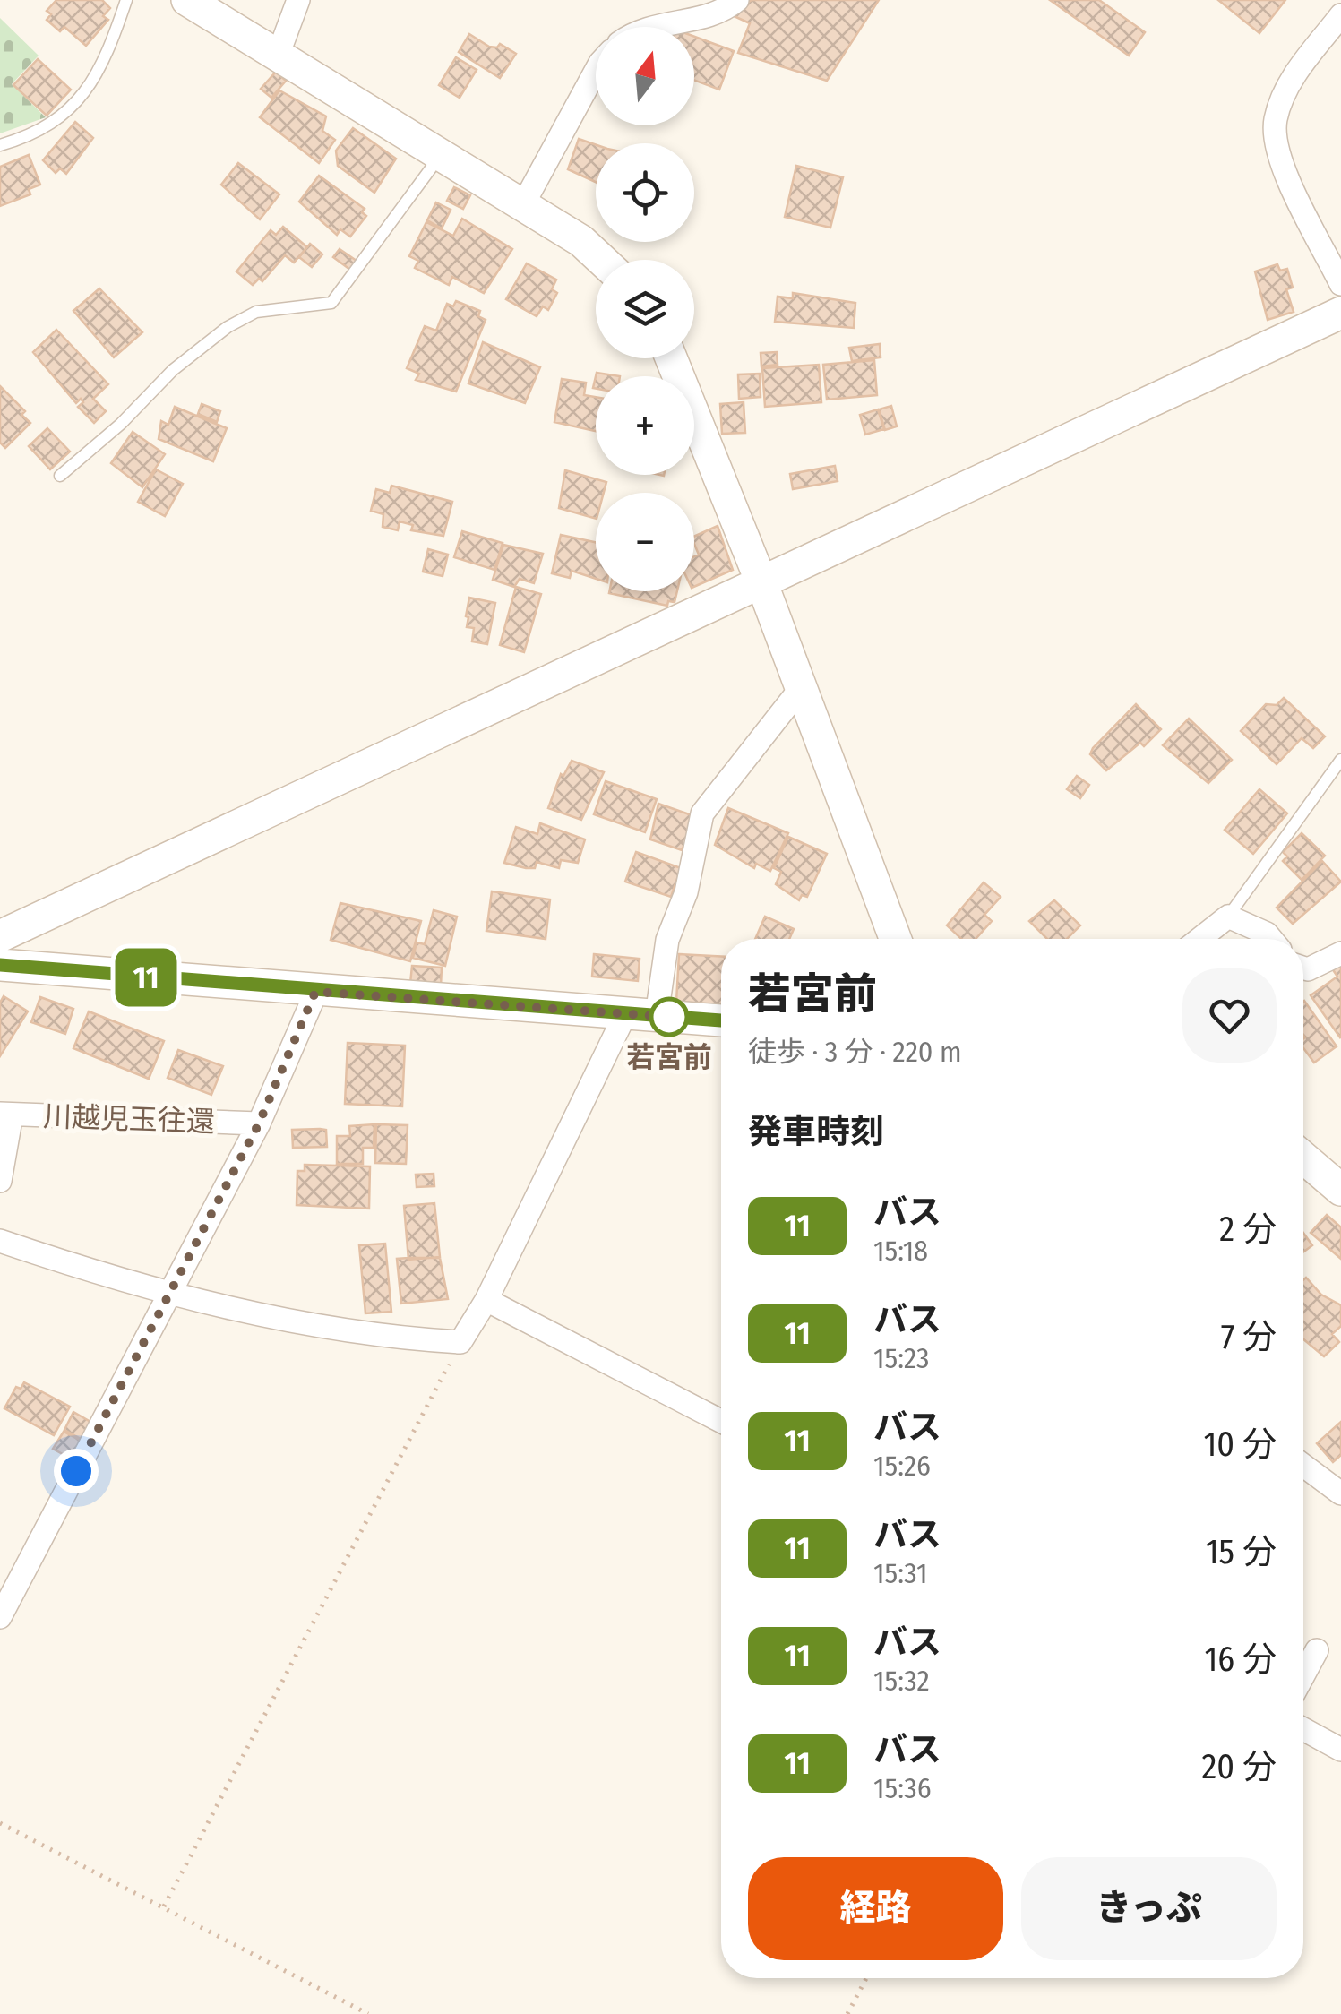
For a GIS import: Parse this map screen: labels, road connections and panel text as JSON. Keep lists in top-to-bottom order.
{
  "streets": {
    "street": ["川越児玉往還"]
  },
  "places": ["若宮前"],
  "lines": ["bus line 11"],
  "north": "top",
  "page": {
    "on_map": "11",
    "map_buttons": ["+", "−"],
    "heading": [
      ["若宮前", "徒歩 · 3 分 · 220 m"],
      "発車時刻"
    ],
    "list": [
      {
        "mark": "11",
        "name": "バス",
        "note": "15:18",
        "value": "2 分"
      },
      {
        "mark": "11",
        "name": "バス",
        "note": "15:23",
        "value": "7 分"
      },
      {
        "mark": "11",
        "name": "バス",
        "note": "15:26",
        "value": "10 分"
      },
      {
        "mark": "11",
        "name": "バス",
        "note": "15:31",
        "value": "15 分"
      },
      {
        "mark": "11",
        "name": "バス",
        "note": "15:32",
        "value": "16 分"
      },
      {
        "mark": "11",
        "name": "バス",
        "note": "15:36",
        "value": "20 分"
      }
    ],
    "buttons": ["経路", "きっぷ"]
  }
}
